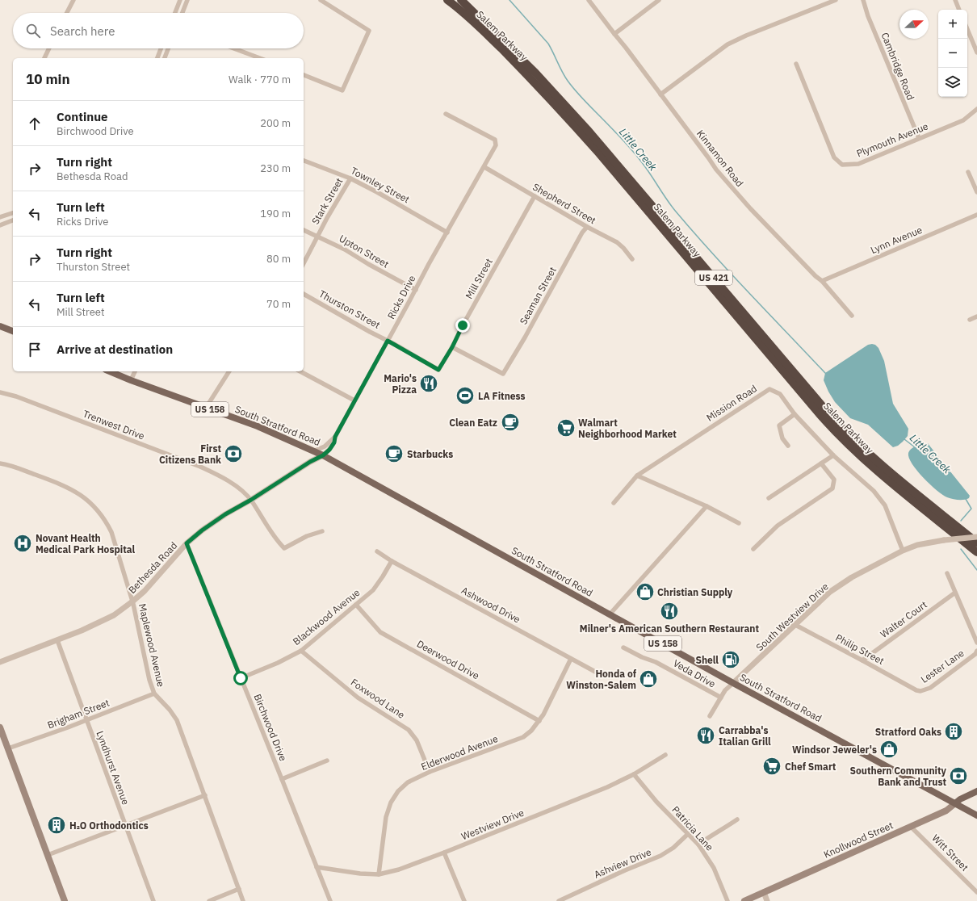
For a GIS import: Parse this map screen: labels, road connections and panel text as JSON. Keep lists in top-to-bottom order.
{
  "streets": {
    "highway": ["Salem Parkway", "US 421"],
    "main road": ["US 158", "South Stratford Road", "Knollwood Street"],
    "street": [
      "Cambridge Road",
      "Plymouth Avenue",
      "Kinnamon Road",
      "Townley Street",
      "Stark Street",
      "Shepherd Street",
      "Lynn Avenue",
      "Upton Street",
      "Mill Street",
      "Seaman Street",
      "Ricks Drive",
      "Thurston Street",
      "Mission Road",
      "Trenwest Drive",
      "Bethesda Road",
      "Ashwood Drive",
      "Blackwood Avenue",
      "South Westview Drive",
      "Walter Court",
      "Maplewood Avenue",
      "Philip Street",
      "Deerwood Drive",
      "Lester Lane",
      "Veda Drive",
      "Foxwood Lane",
      "Brigham Street",
      "Birchwood Drive",
      "Elderwood Avenue",
      "Lyndhurst Avenue",
      "Westview Drive",
      "Patricia Lane",
      "Witt Street",
      "Ashview Drive"
    ]
  },
  "crossings": [
    ["Cambridge Road", "Plymouth Avenue"],
    ["Kinnamon Road", "Lynn Avenue"],
    ["Townley Street", "Stark Street"],
    ["Townley Street", "Ricks Drive"],
    ["Stark Street", "Upton Street"],
    ["Shepherd Street", "Mill Street"],
    ["Shepherd Street", "Seaman Street"],
    ["Shepherd Street", "Ricks Drive"],
    ["Upton Street", "Ricks Drive"],
    ["Mill Street", "Seaman Street"],
    ["Mill Street", "Thurston Street"],
    ["Ricks Drive", "Thurston Street"],
    ["Ricks Drive", "South Stratford Road"],
    ["Ricks Drive", "Bethesda Road"],
    ["Mission Road", "South Westview Drive"],
    ["Trenwest Drive", "Bethesda Road"],
    ["South Stratford Road", "Bethesda Road"],
    ["South Stratford Road", "South Westview Drive"],
    ["South Stratford Road", "Knollwood Street"],
    ["Bethesda Road", "Maplewood Avenue"],
    ["Bethesda Road", "Birchwood Drive"],
    ["Bethesda Road", "Lyndhurst Avenue"],
    ["Ashwood Drive", "Blackwood Avenue"],
    ["Ashwood Drive", "Elderwood Avenue"],
    ["Blackwood Avenue", "Deerwood Drive"],
    ["Blackwood Avenue", "Foxwood Lane"],
    ["Blackwood Avenue", "Birchwood Drive"],
    ["South Westview Drive", "Philip Street"],
    ["Walter Court", "Philip Street"],
    ["Maplewood Avenue", "Brigham Street"],
    ["Philip Street", "Lester Lane"],
    ["Deerwood Drive", "Elderwood Avenue"],
    ["Foxwood Lane", "Elderwood Avenue"],
    ["Brigham Street", "Lyndhurst Avenue"],
    ["Birchwood Drive", "Westview Drive"],
    ["Elderwood Avenue", "Westview Drive"],
    ["Westview Drive", "Patricia Lane"],
    ["Patricia Lane", "Ashview Drive"],
    ["Knollwood Street", "Witt Street"]
  ],
  "water": ["Little Creek"],
  "places": {
    "restaurant": ["Mario's Pizza", "Milner's American Southern Restaurant", "Carrabba's Italian Grill"],
    "sports": ["LA Fitness"],
    "cafe": ["Clean Eatz", "Starbucks"],
    "supermarket": ["Walmart Neighborhood Market", "Chef Smart"],
    "bank": ["First Citizens Bank", "Southern Community Bank and Trust"],
    "hospital": ["Novant Health Medical Park Hospital"],
    "shop": ["Christian Supply", "Honda of Winston-Salem", "Windsor Jeweler's"],
    "fuel station": ["Shell"],
    "building": ["Stratford Oaks", "H₂O Orthodontics"]
  },
  "north": "right",
  "page": {
    "map_buttons": ["+", "−"],
    "search": "Search here",
    "heading": ["10 min", "Walk · 770 m"],
    "list": [
      ["Continue", "Birchwood Drive", "200 m"],
      ["Turn right", "Bethesda Road", "230 m"],
      ["Turn left", "Ricks Drive", "190 m"],
      ["Turn right", "Thurston Street", "80 m"],
      ["Turn left", "Mill Street", "70 m"],
      "Arrive at destination"
    ]
  }
}
